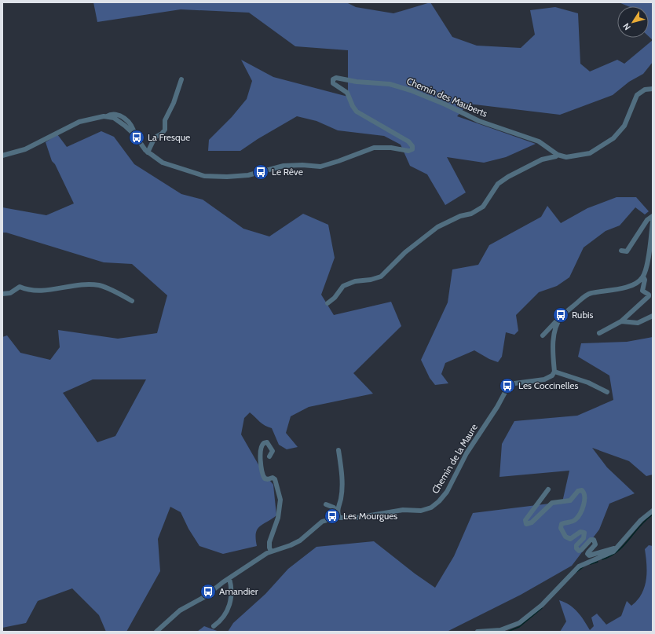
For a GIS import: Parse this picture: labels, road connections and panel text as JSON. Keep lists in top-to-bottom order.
{
  "streets": {
    "street": ["Chemin des Mauberts", "Chemin de la Maure"]
  },
  "places": {
    "bus stop": [
      "La Fresque",
      "Le Rêve",
      "Rubis",
      "Les Coccinelles",
      "Les Mourgues",
      "Amandier"
    ]
  },
  "north": "bottom left"
}
